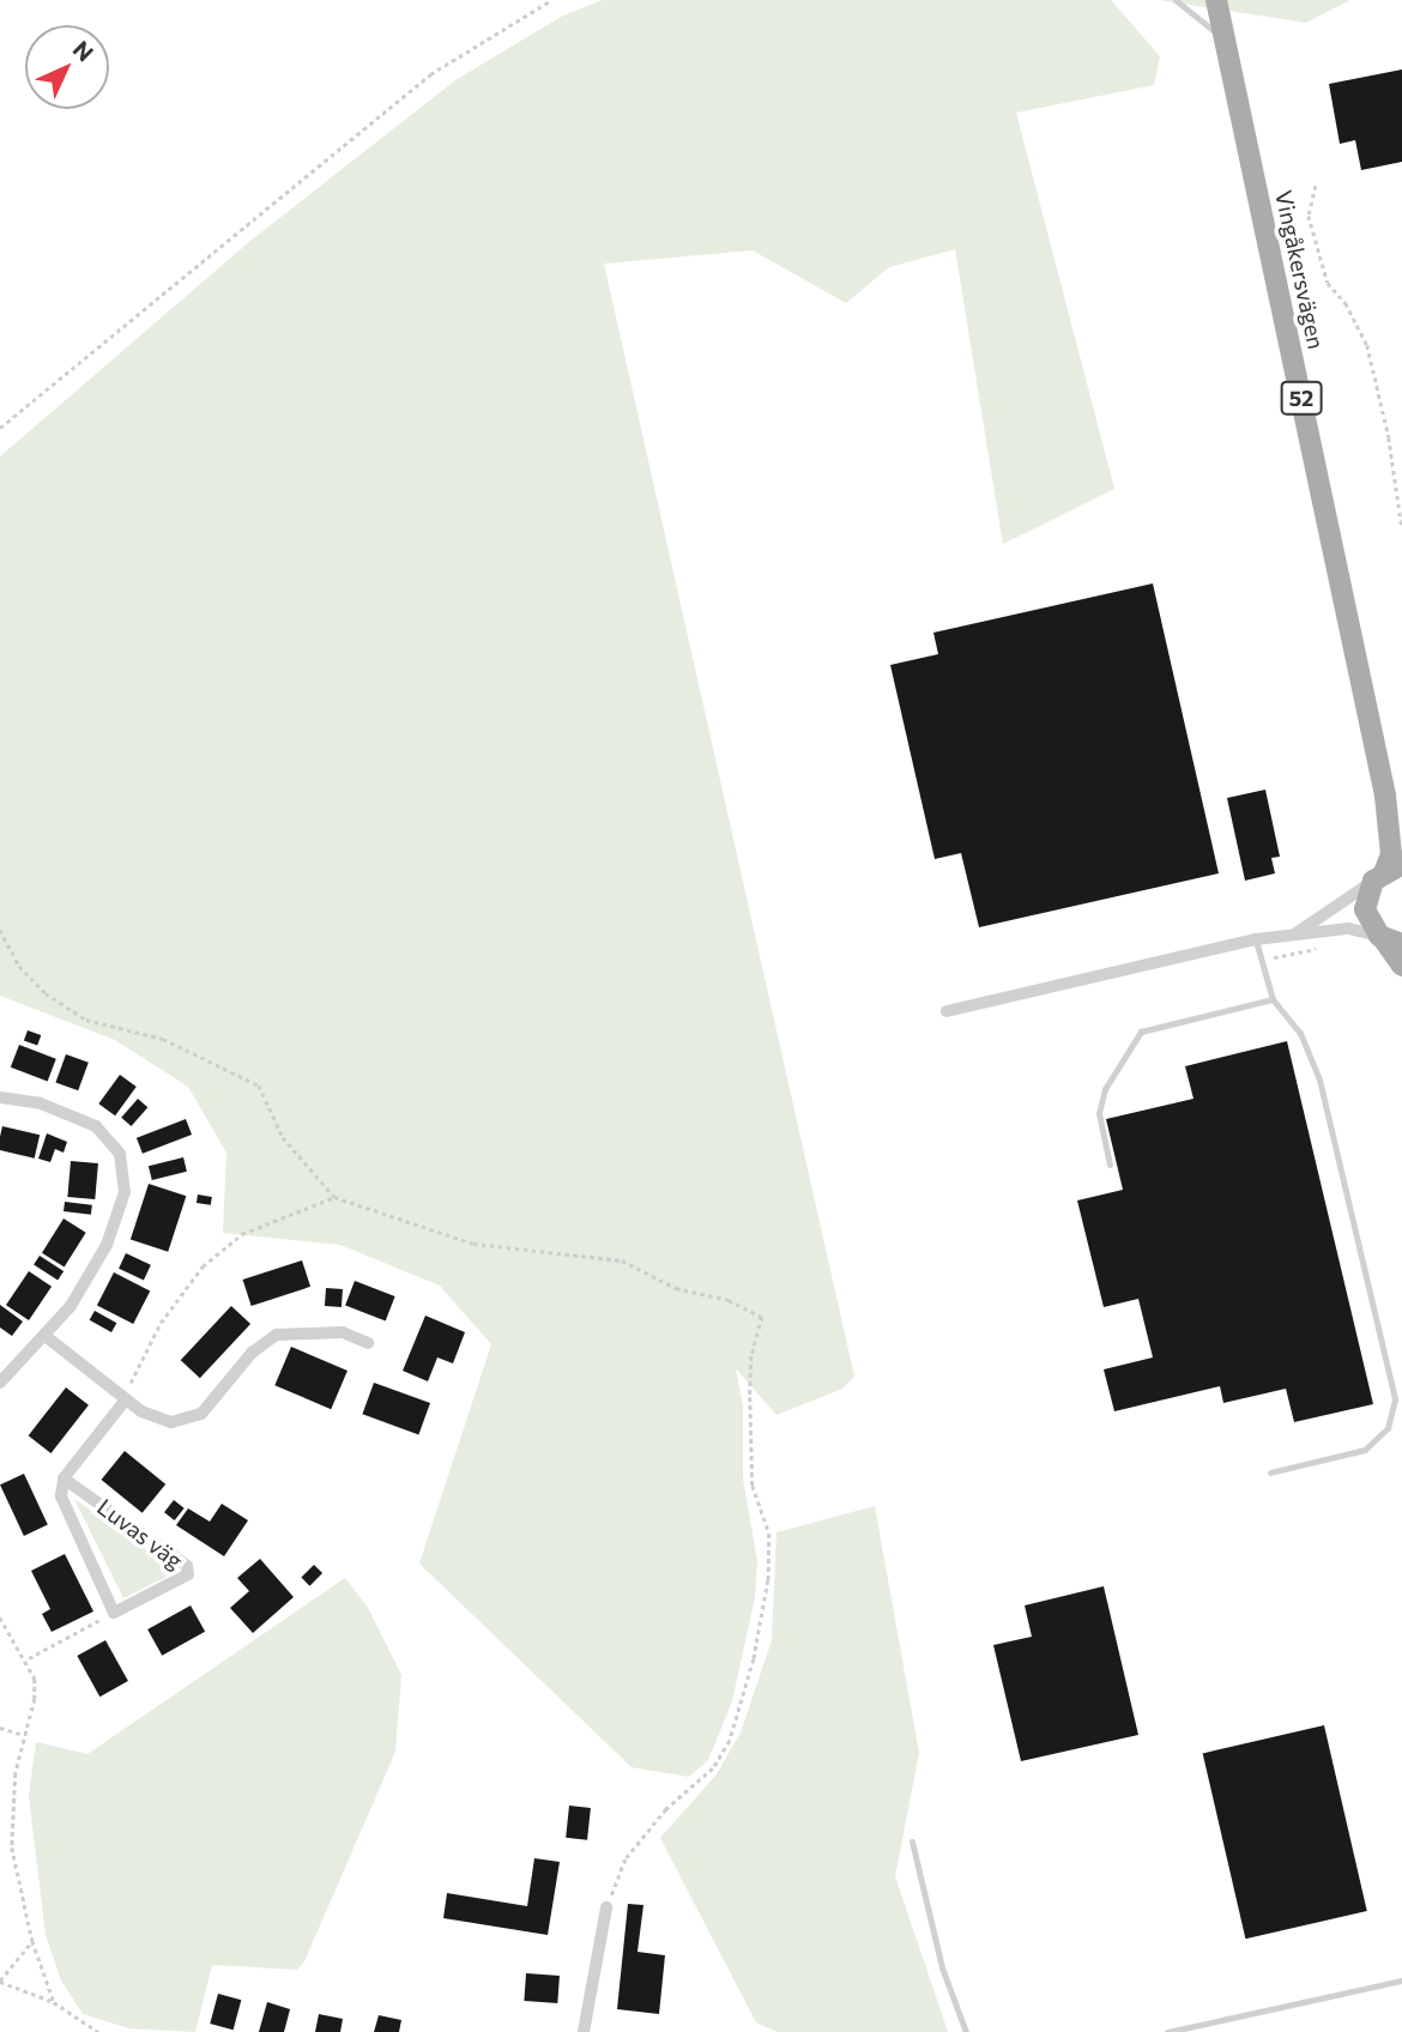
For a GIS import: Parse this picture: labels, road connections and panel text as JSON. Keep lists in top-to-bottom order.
{
  "streets": {
    "main road": ["Vingåkersvägen", "52"],
    "street": ["Luvas väg"]
  },
  "crossings": [
    ["Vingåkersvägen", "52"]
  ],
  "north": "top right"
}
